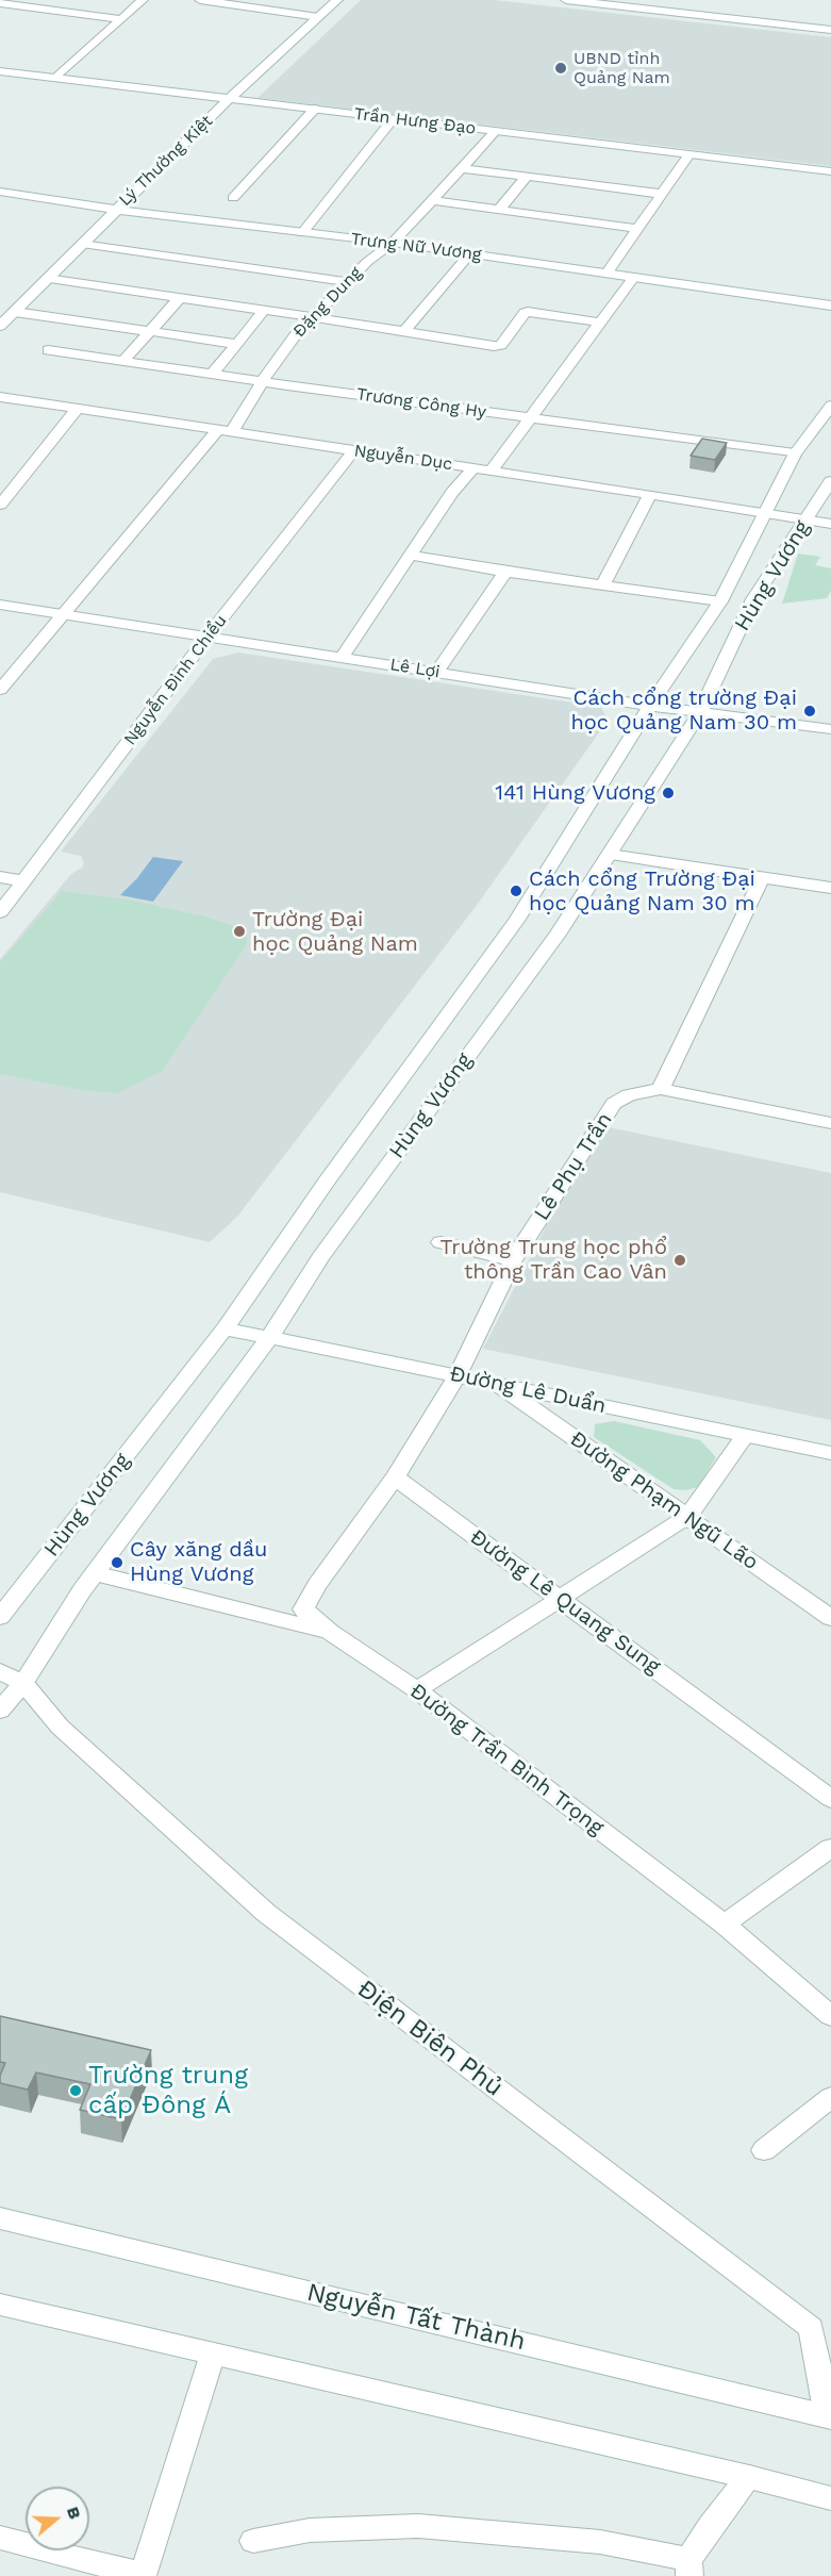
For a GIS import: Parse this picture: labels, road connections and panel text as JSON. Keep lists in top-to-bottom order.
{
  "streets": {
    "street": [
      "Trần Hưng Đạo",
      "Lý Thường Kiệt",
      "Trưng Nữ Vương",
      "Đặng Dung",
      "Trương Công Hy",
      "Nguyễn Dục",
      "Hùng Vương",
      "Lê Lợi",
      "Nguyễn Đình Chiểu",
      "Lê Phụ Trần",
      "Đường Lê Duẩn",
      "Đường Phạm Ngũ Lão",
      "Đường Lê Quang Sung",
      "Đường Trần Bình Trọng",
      "Điện Biên Phủ",
      "Nguyễn Tất Thành"
    ]
  },
  "crossings": [
    ["Trần Hưng Đạo", "Lý Thường Kiệt"],
    ["Trần Hưng Đạo", "Đặng Dung"],
    ["Lý Thường Kiệt", "Trưng Nữ Vương"],
    ["Trưng Nữ Vương", "Đặng Dung"],
    ["Đặng Dung", "Trương Công Hy"],
    ["Đặng Dung", "Nguyễn Dục"],
    ["Đặng Dung", "Lê Lợi"],
    ["Trương Công Hy", "Hùng Vương"],
    ["Nguyễn Dục", "Hùng Vương"],
    ["Nguyễn Dục", "Nguyễn Đình Chiểu"],
    ["Hùng Vương", "Lê Lợi"],
    ["Hùng Vương", "Đường Lê Duẩn"],
    ["Hùng Vương", "Điện Biên Phủ"],
    ["Lê Lợi", "Nguyễn Đình Chiểu"],
    ["Lê Phụ Trần", "Đường Lê Duẩn"],
    ["Đường Lê Duẩn", "Đường Phạm Ngũ Lão"],
    ["Đường Lê Quang Sung", "Đường Trần Bình Trọng"],
    ["Điện Biên Phủ", "Nguyễn Tất Thành"]
  ],
  "places": [
    "UBND tỉnh Quảng Nam",
    "Cách cổng trường Đại học Quảng Nam 30 m",
    "141 Hùng Vương",
    "Cách cổng Trường Đại học Quảng Nam 30 m",
    "Trường Đại học Quảng Nam",
    "Trường Trung học phổ thông Trần Cao Vân",
    "Cây xăng dầu Hùng Vương",
    "Trường trung cấp Đông Á"
  ],
  "north": "right"
}
